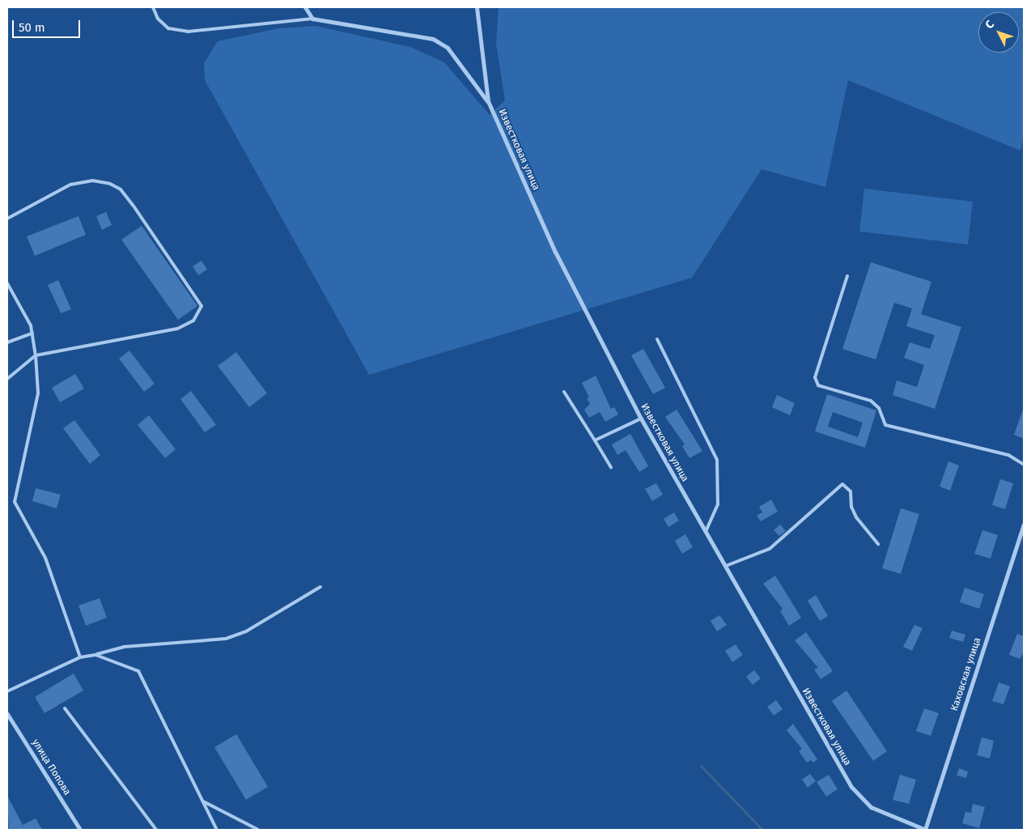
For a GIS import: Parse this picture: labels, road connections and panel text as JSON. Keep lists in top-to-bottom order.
{
  "streets": {
    "street": ["Известковая улица", "Каховская улица", "улица Попова"]
  },
  "crossings": [
    ["Известковая улица", "Каховская улица"]
  ],
  "scale_bar": "50 m",
  "north": "top left"
}
